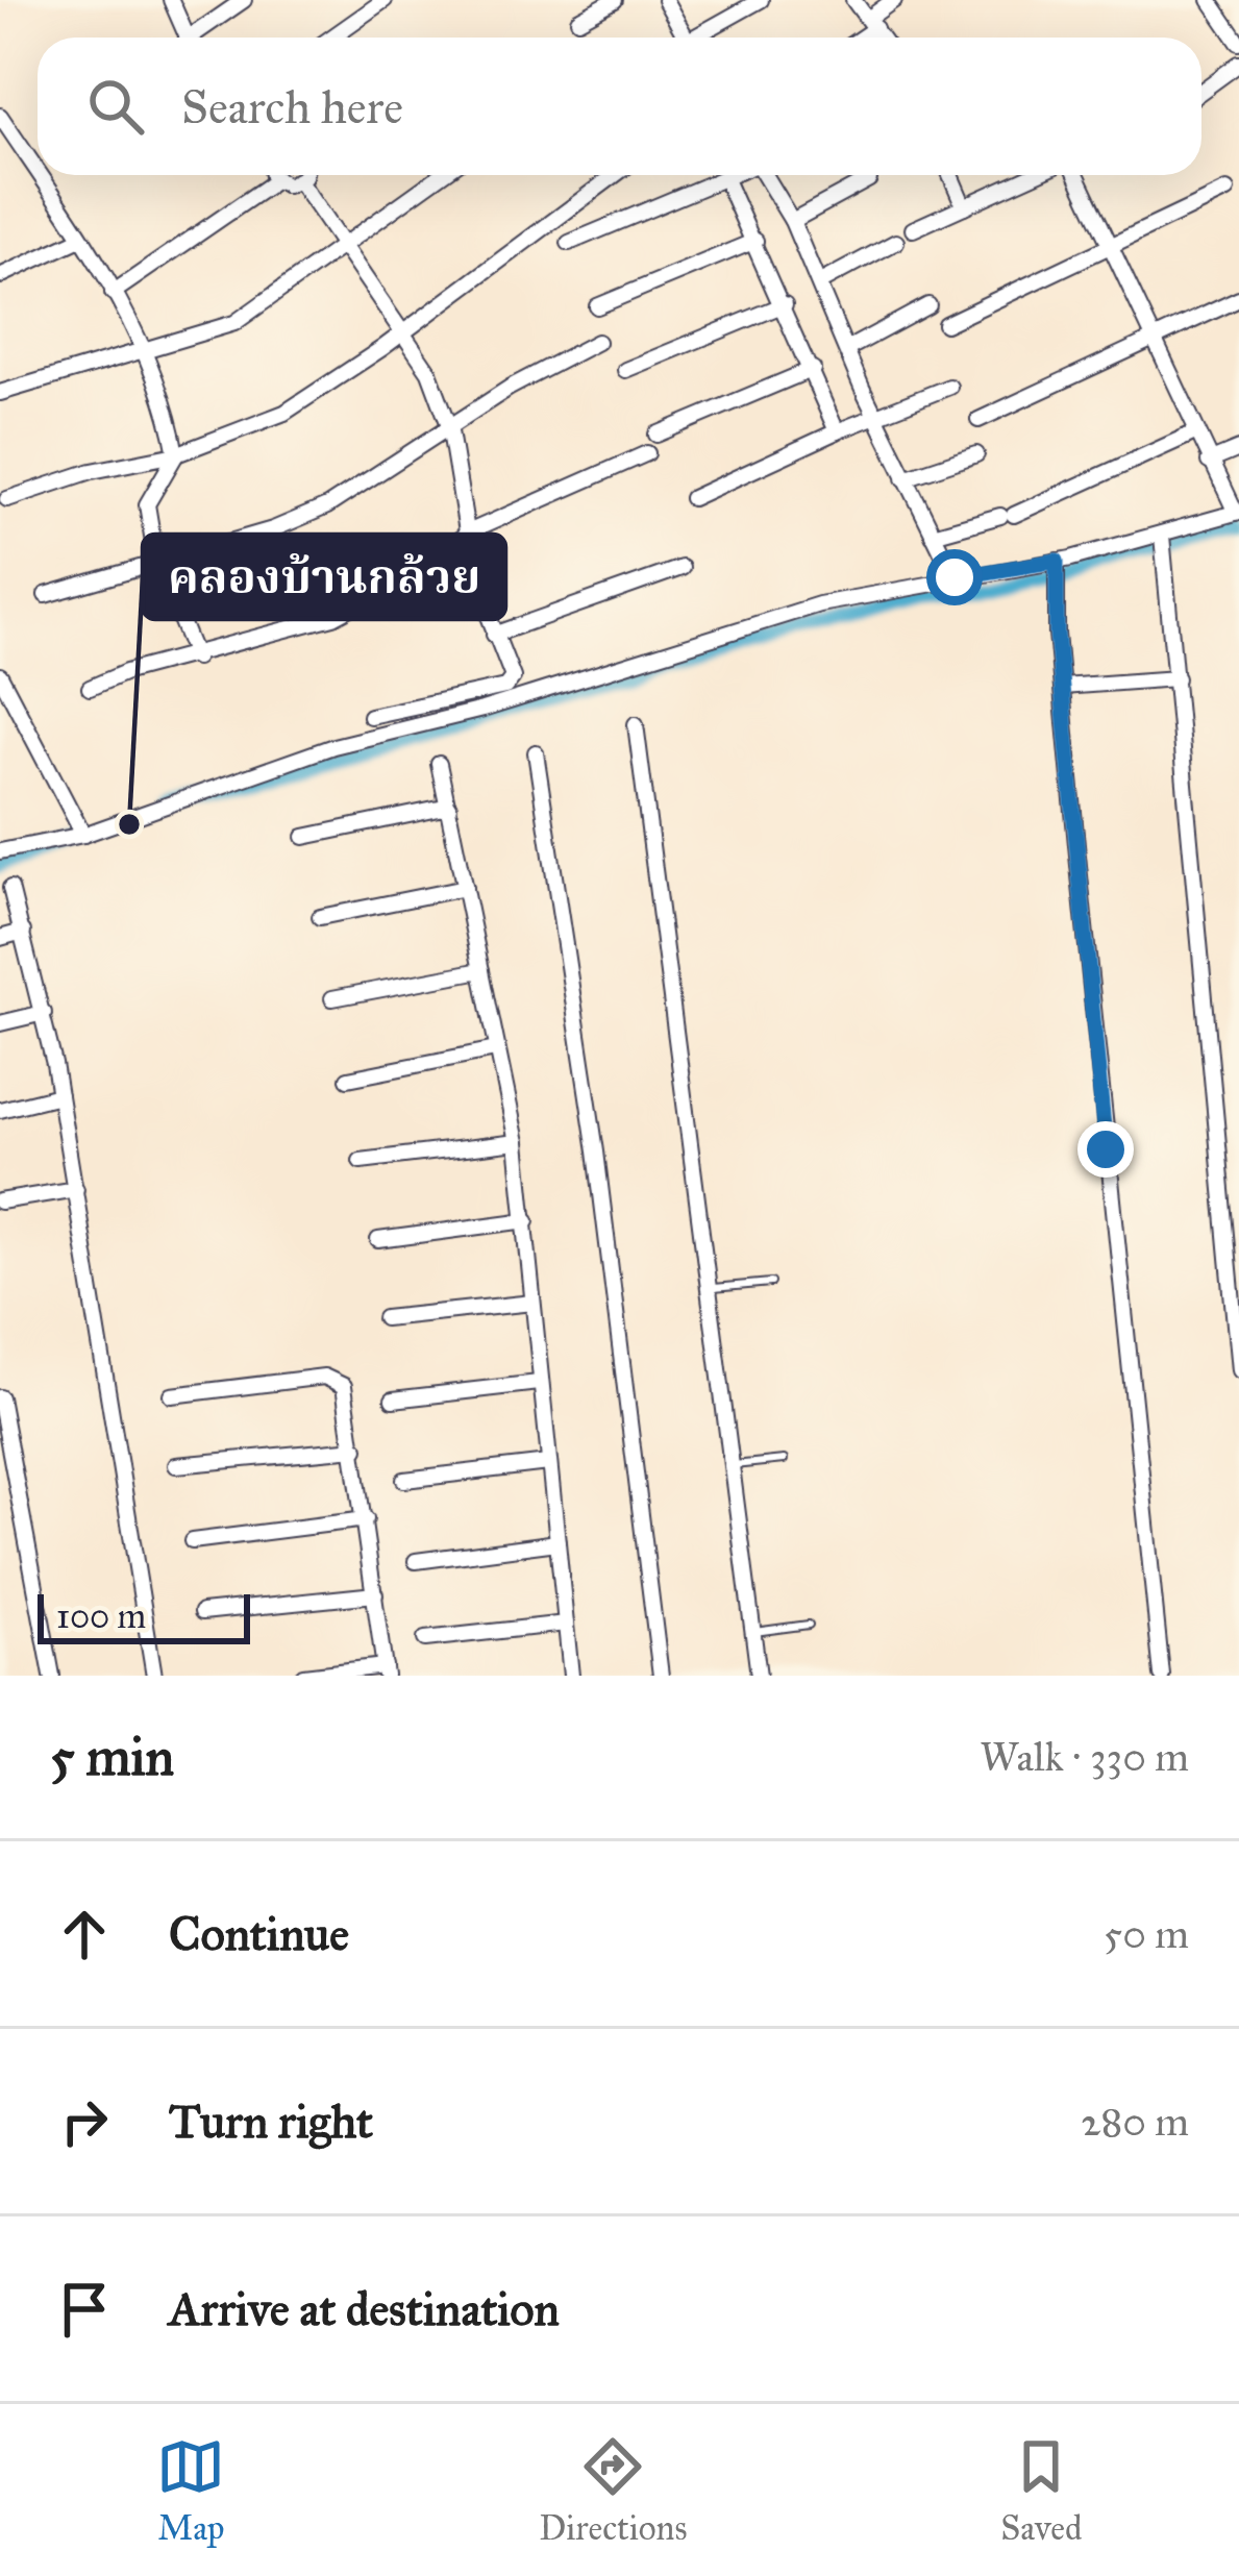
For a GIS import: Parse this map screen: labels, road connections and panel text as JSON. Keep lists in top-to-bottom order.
{
  "places": ["คลองบ้านกล้วย"],
  "scale_bar": "100 m",
  "page": {
    "search": "Search here",
    "scale": "100 m",
    "heading": ["5 min", "Walk · 330 m"],
    "list": [
      ["Continue", "50 m"],
      ["Turn right", "280 m"],
      "Arrive at destination"
    ],
    "nav": ["Map", "Directions", "Saved"]
  }
}
